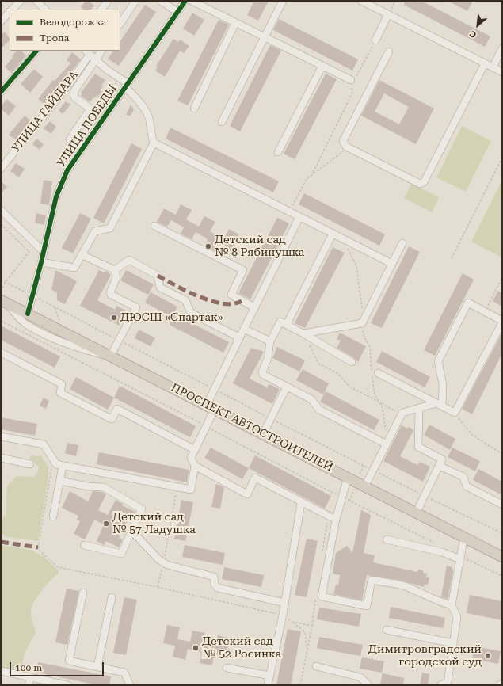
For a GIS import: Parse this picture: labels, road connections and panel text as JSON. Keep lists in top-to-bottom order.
{
  "streets": {
    "highway": ["ПРОСПЕКТ АВТОСТРОИТЕЛЕЙ"],
    "street": ["УЛИЦА ГАЙДАРА", "УЛИЦА ПОБЕДЫ"]
  },
  "crossings": [
    ["УЛИЦА ПОБЕДЫ", "ПРОСПЕКТ АВТОСТРОИТЕЛЕЙ"]
  ],
  "places": [
    "Детский сад № 8 Рябинушка",
    "ДЮСШ «Спартак»",
    "Детский сад № 57 Ладушка",
    "Детский сад № 52 Росинка",
    "Димитровградский городской суд"
  ],
  "legend": ["Велодорожка", "Тропа"],
  "scale_bar": "100 m",
  "north": "bottom left"
}
